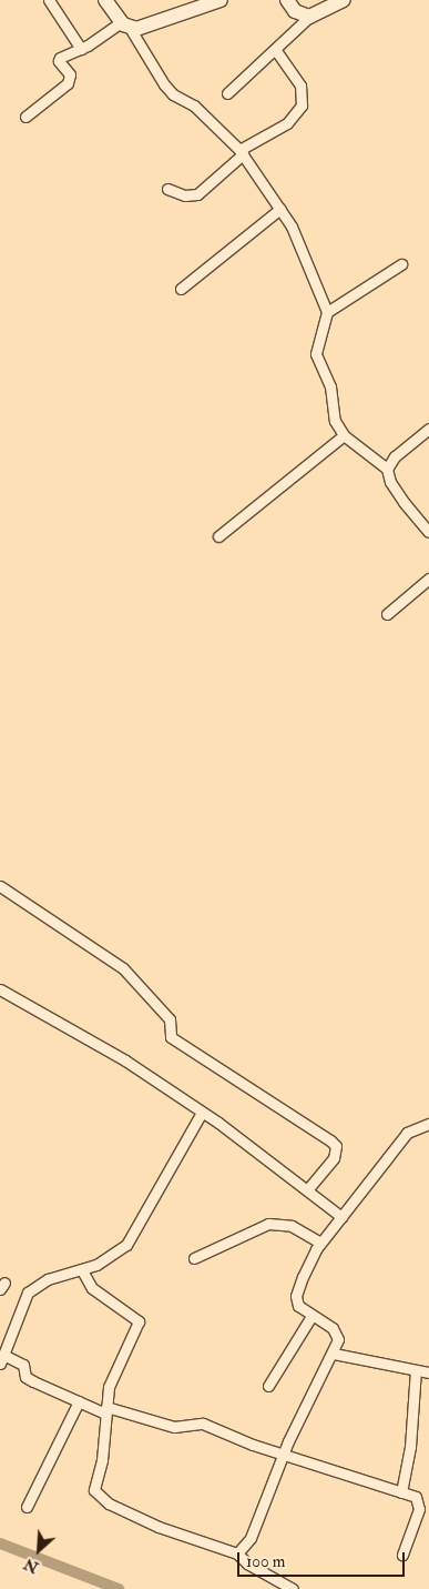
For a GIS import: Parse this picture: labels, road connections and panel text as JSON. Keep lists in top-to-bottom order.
{
  "scale_bar": "100 m",
  "north": "bottom left"
}
